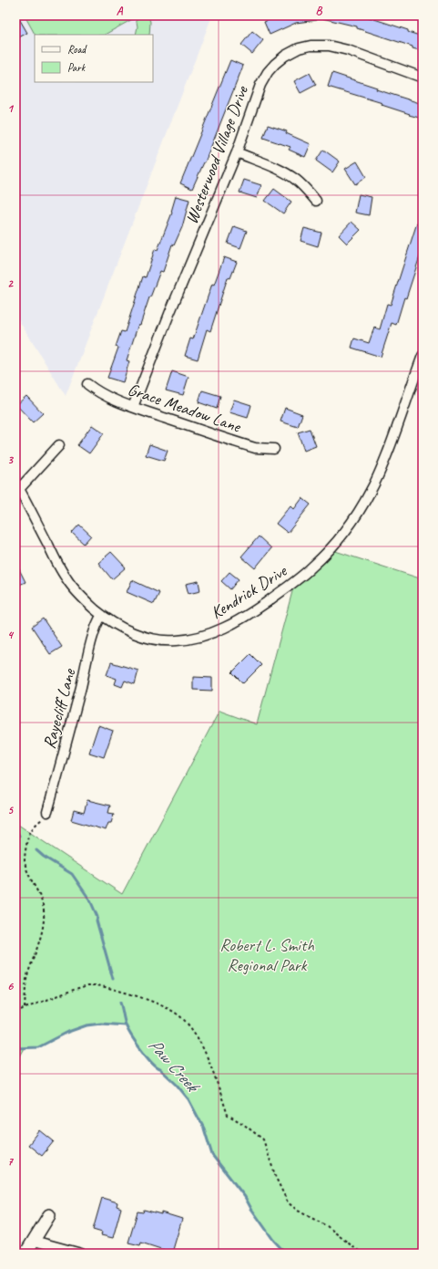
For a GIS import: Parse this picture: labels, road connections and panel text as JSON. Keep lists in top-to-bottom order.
{
  "streets": {
    "street": [
      "Westerwood Village Drive",
      "Grace Meadow Lane",
      "Kendrick Drive",
      "Rayecliff Lane"
    ]
  },
  "crossings": [
    ["Westerwood Village Drive", "Grace Meadow Lane"],
    ["Kendrick Drive", "Rayecliff Lane"]
  ],
  "water": ["Paw Creek"],
  "parks": ["Robert L. Smith Regional Park"],
  "legend": ["Road", "Park"],
  "grid": {
    "columns": ["A", "B"],
    "rows": [
      "1",
      "2",
      "3",
      "4",
      "5",
      "6",
      "7"
    ]
  }
}
